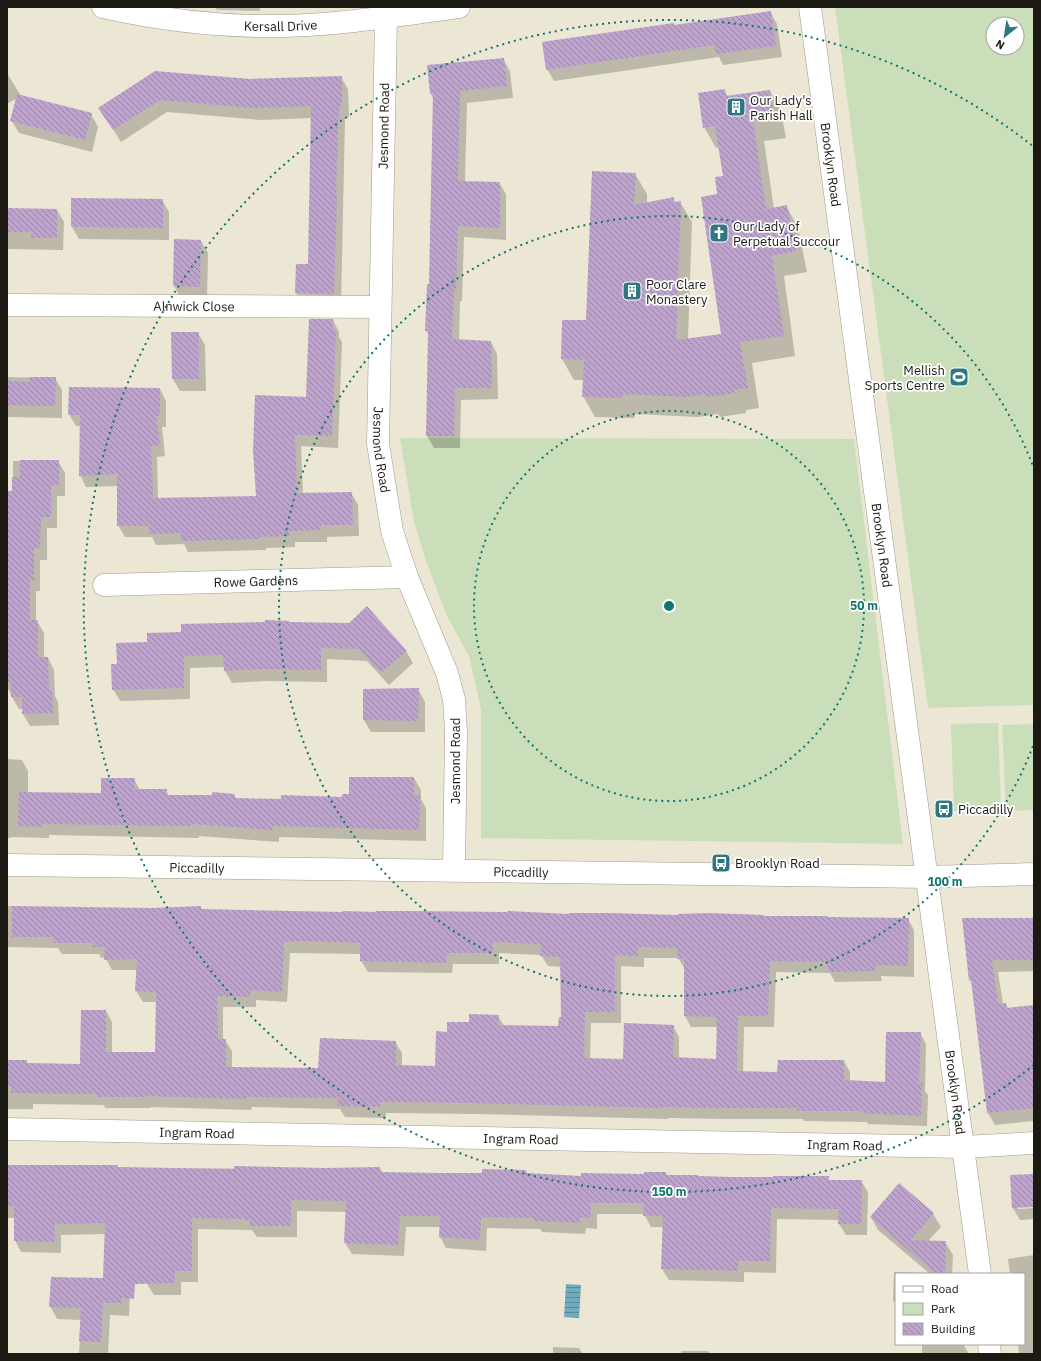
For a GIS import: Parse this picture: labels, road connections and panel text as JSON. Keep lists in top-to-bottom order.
{
  "streets": {
    "street": [
      "Kersall Drive",
      "Jesmond Road",
      "Brooklyn Road",
      "Alnwick Close",
      "Rowe Gardens",
      "Piccadilly",
      "Ingram Road"
    ]
  },
  "crossings": [
    ["Kersall Drive", "Jesmond Road"],
    ["Jesmond Road", "Alnwick Close"],
    ["Jesmond Road", "Rowe Gardens"],
    ["Jesmond Road", "Piccadilly"],
    ["Brooklyn Road", "Piccadilly"],
    ["Brooklyn Road", "Ingram Road"]
  ],
  "places": {
    "building": ["Our Lady's Parish Hall", "Poor Clare Monastery"],
    "church": ["Our Lady of Perpetual Succour"],
    "sports": ["Mellish Sports Centre"],
    "bus stop": ["Piccadilly", "Brooklyn Road"]
  },
  "legend": ["Road", "Park", "Building"],
  "north": "bottom left",
  "rings": ["50 m", "100 m", "150 m"]
}
